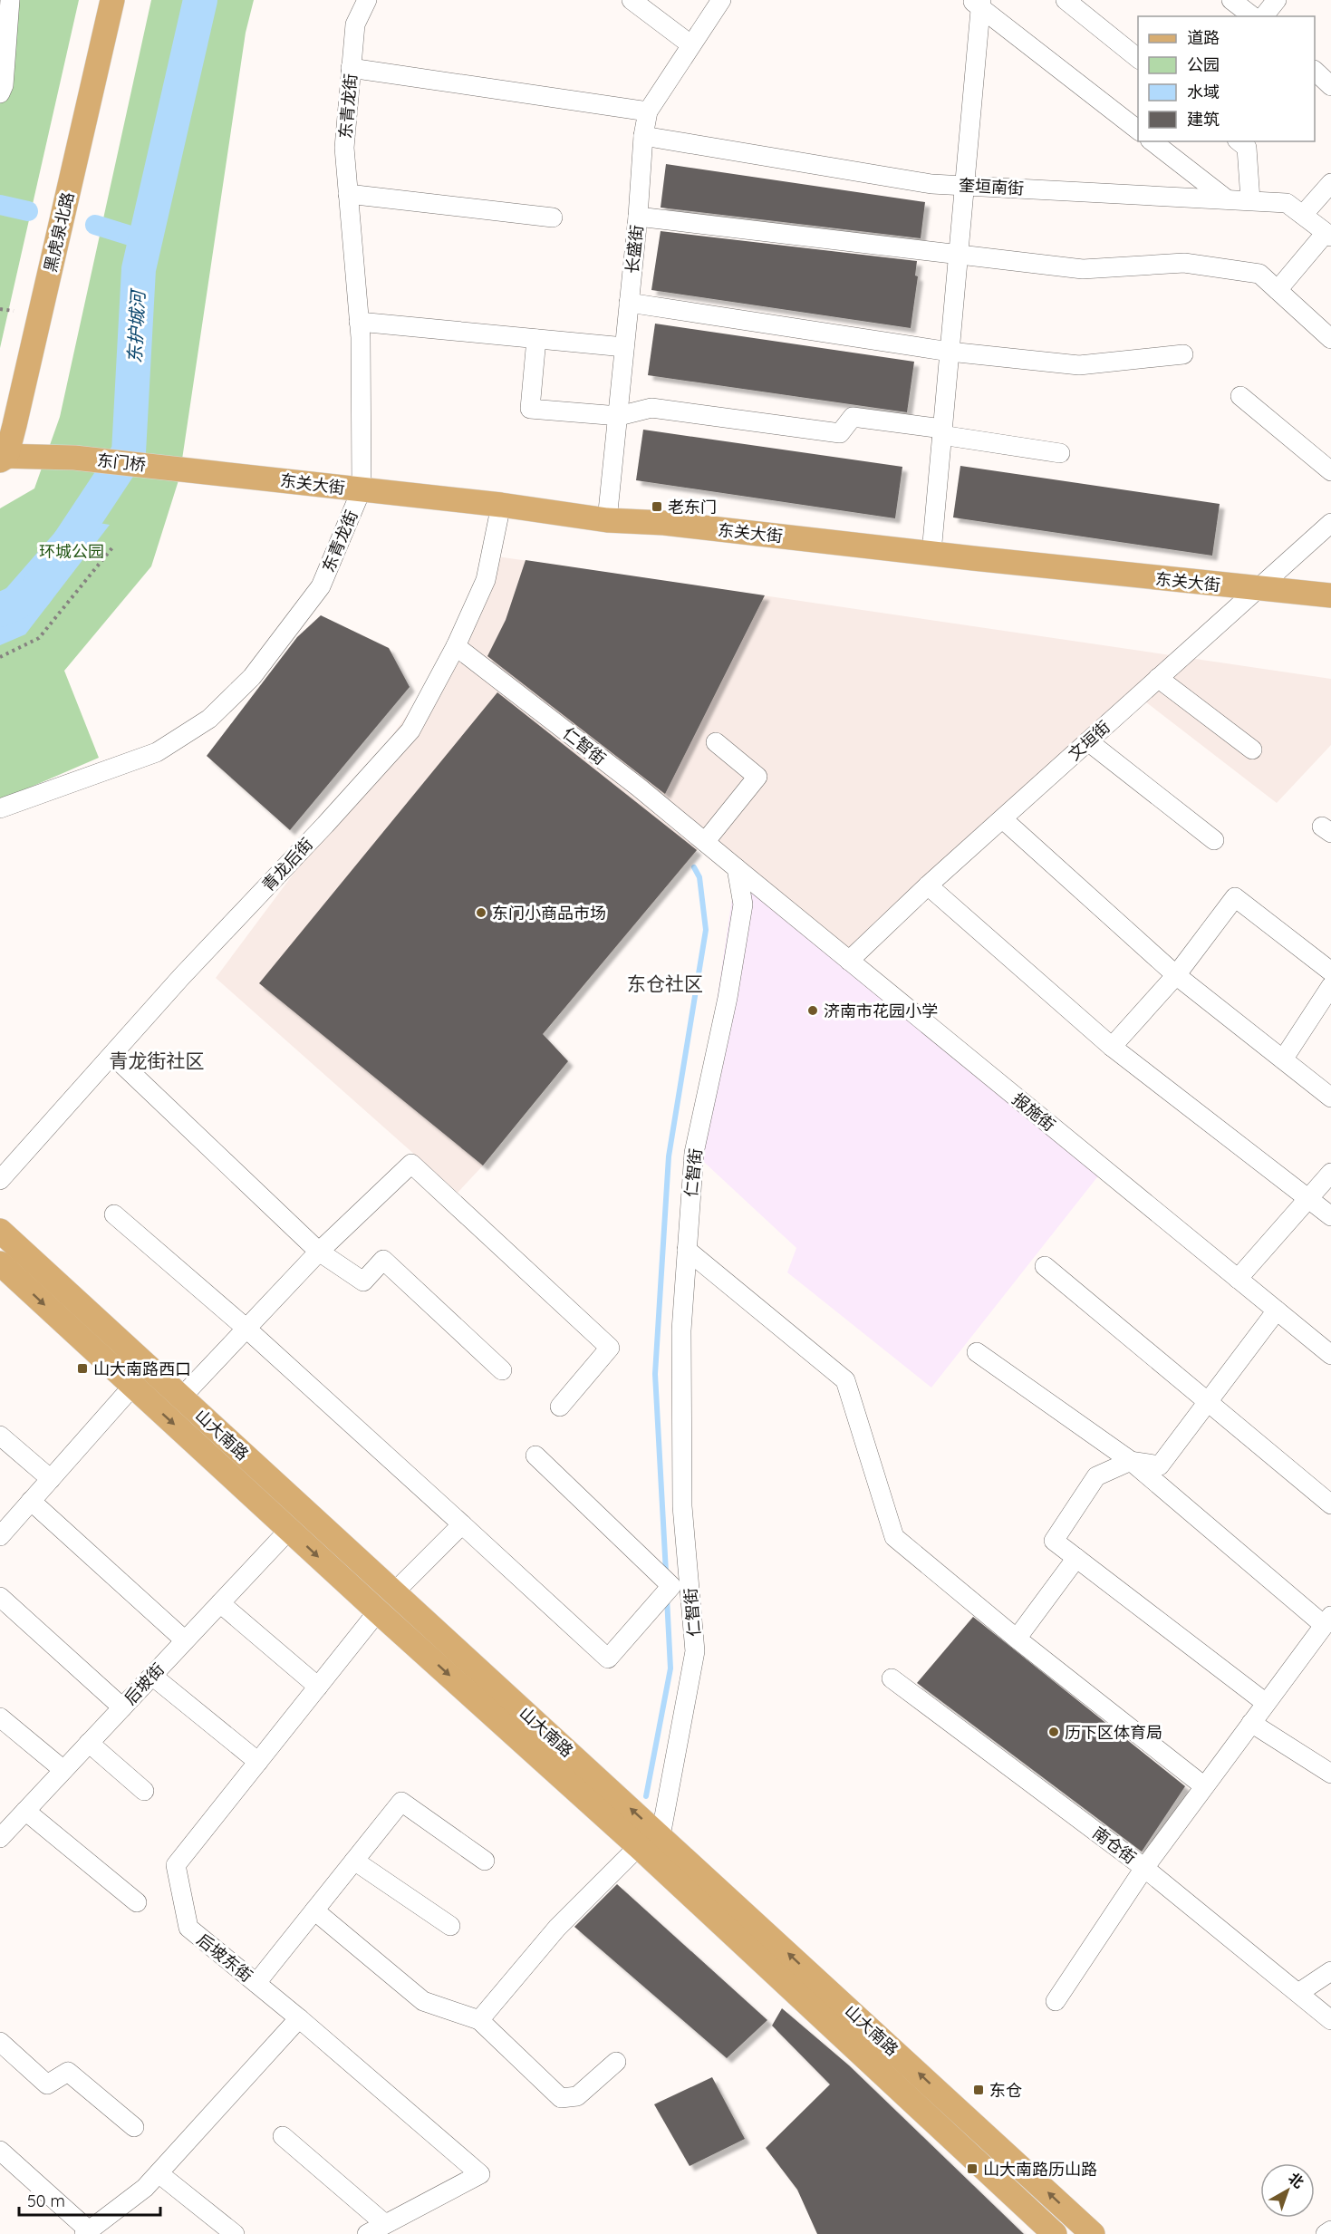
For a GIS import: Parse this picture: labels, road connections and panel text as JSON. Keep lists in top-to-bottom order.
{
  "streets": {
    "main road": [
      "黑虎泉北路",
      "东门桥",
      "东关大街",
      "山大南路"
    ],
    "street": [
      "东青龙街",
      "奎垣南街",
      "长盛街",
      "文垣街",
      "仁智街",
      "青龙后街",
      "报施街",
      "后坡街",
      "南仓街",
      "后坡东街"
    ]
  },
  "crossings": [
    ["东青龙街", "东关大街"],
    ["奎垣南街", "长盛街"],
    ["黑虎泉北路", "东门桥"],
    ["长盛街", "东关大街"],
    ["东门桥", "东关大街"],
    ["东关大街", "文垣街"],
    ["东关大街", "青龙后街"],
    ["文垣街", "报施街"],
    ["仁智街", "青龙后街"],
    ["仁智街", "报施街"],
    ["仁智街", "山大南路"],
    ["山大南路", "后坡街"],
    ["山大南路", "后坡东街"]
  ],
  "districts": ["东仓社区", "青龙街社区"],
  "water": ["东护城河"],
  "parks": ["环城公园"],
  "places": {
    "transit": [
      "老东门",
      "山大南路西口",
      "东仓",
      "山大南路历山路"
    ],
    "other": ["东门小商品市场", "济南市花园小学", "历下区体育局"]
  },
  "legend": [
    "道路",
    "公园",
    "水域",
    "建筑"
  ],
  "scale_bar": "50 m",
  "north": "top right"
}
